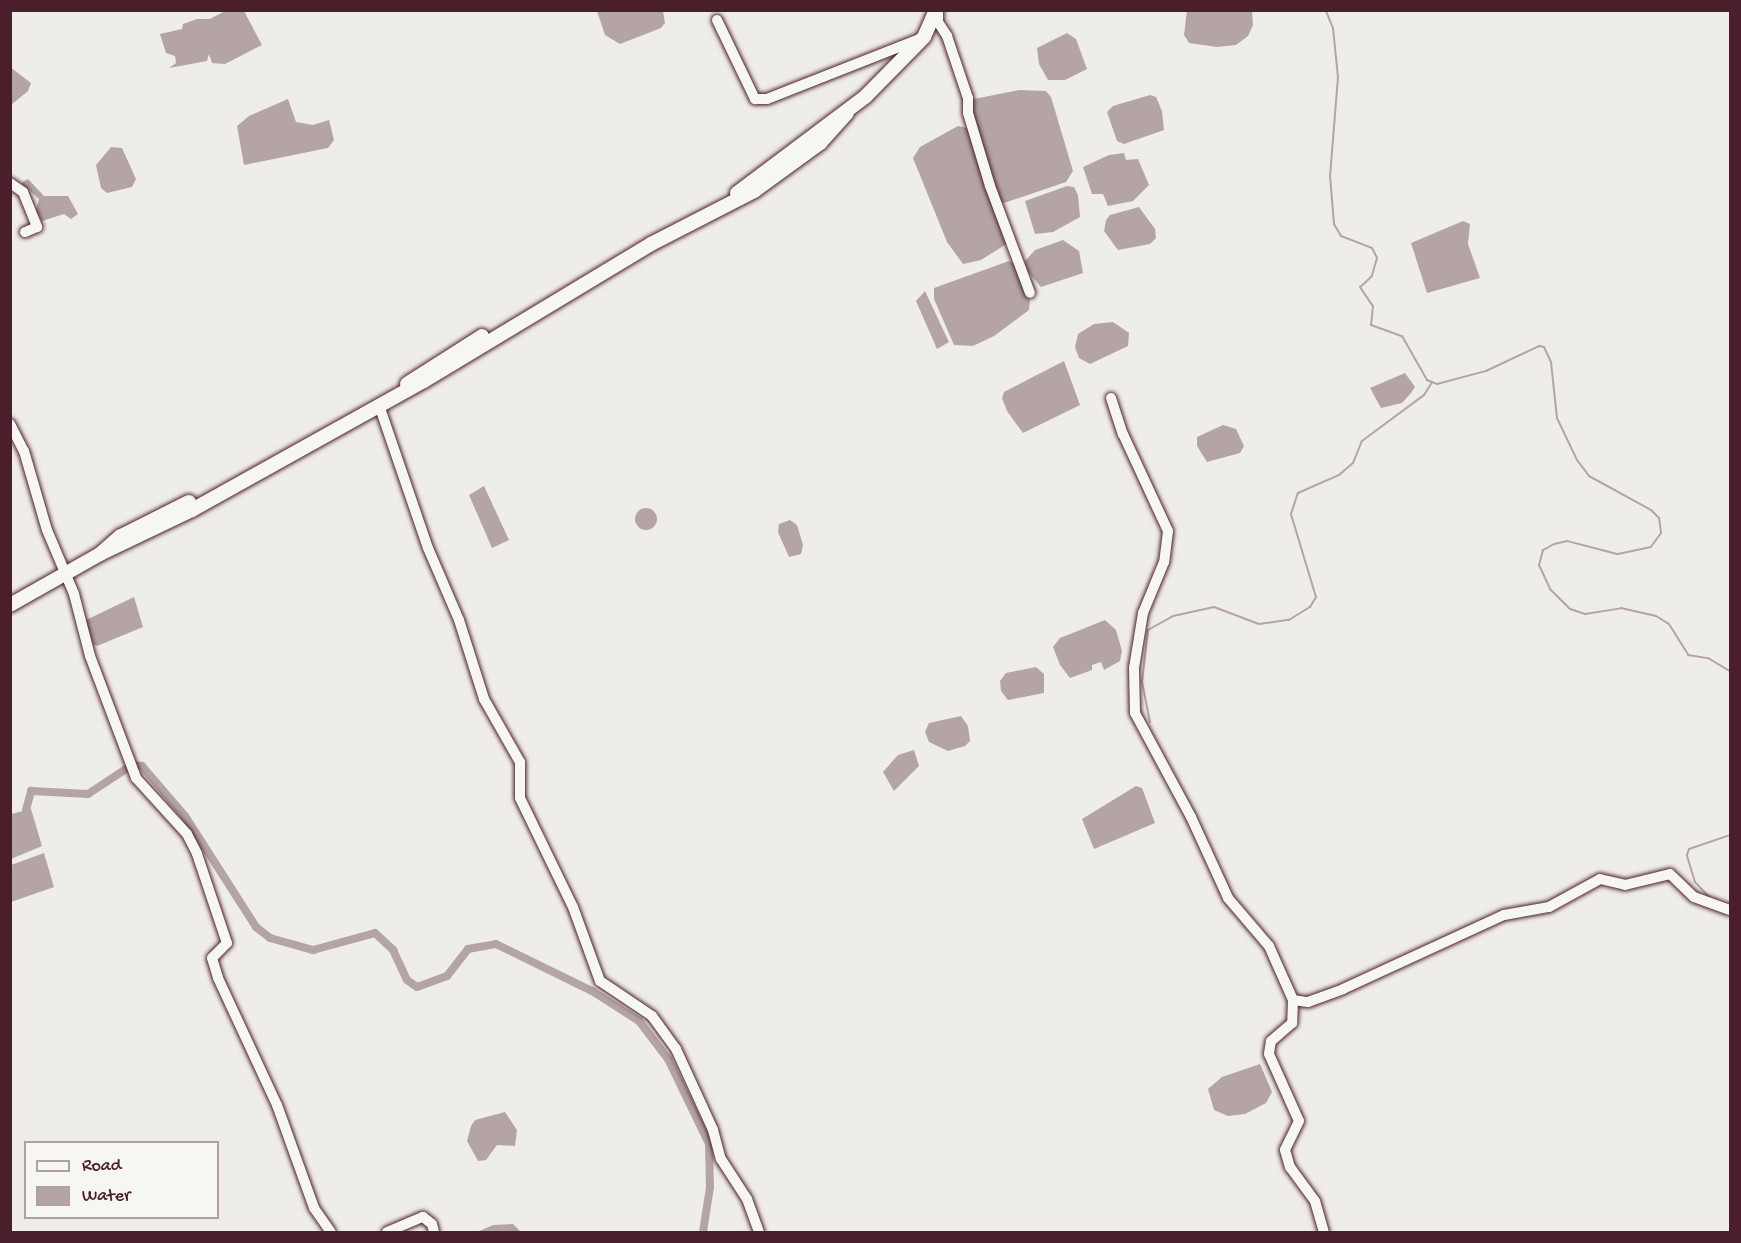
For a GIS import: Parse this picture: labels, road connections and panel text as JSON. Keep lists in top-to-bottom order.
{
  "legend": ["Road", "Water"]
}
